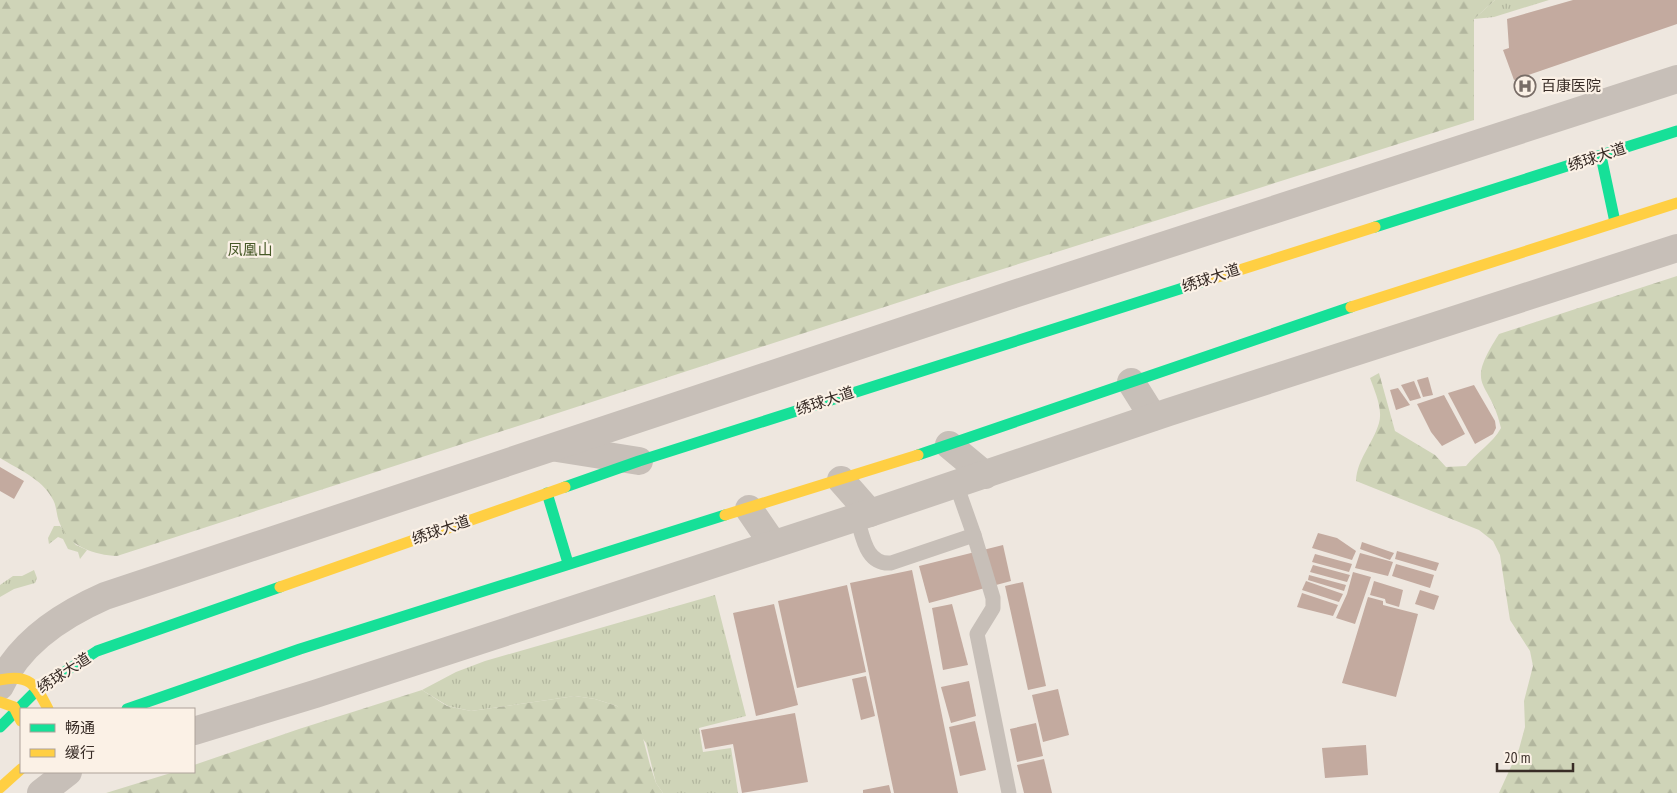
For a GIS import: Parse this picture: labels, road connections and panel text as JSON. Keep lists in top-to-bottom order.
{
  "streets": {
    "main road": ["绣球大道"]
  },
  "parks": ["凤凰山"],
  "places": {
    "hospital": ["百康医院"]
  },
  "legend": ["畅通", "缓行"],
  "scale_bar": "20 m"
}
